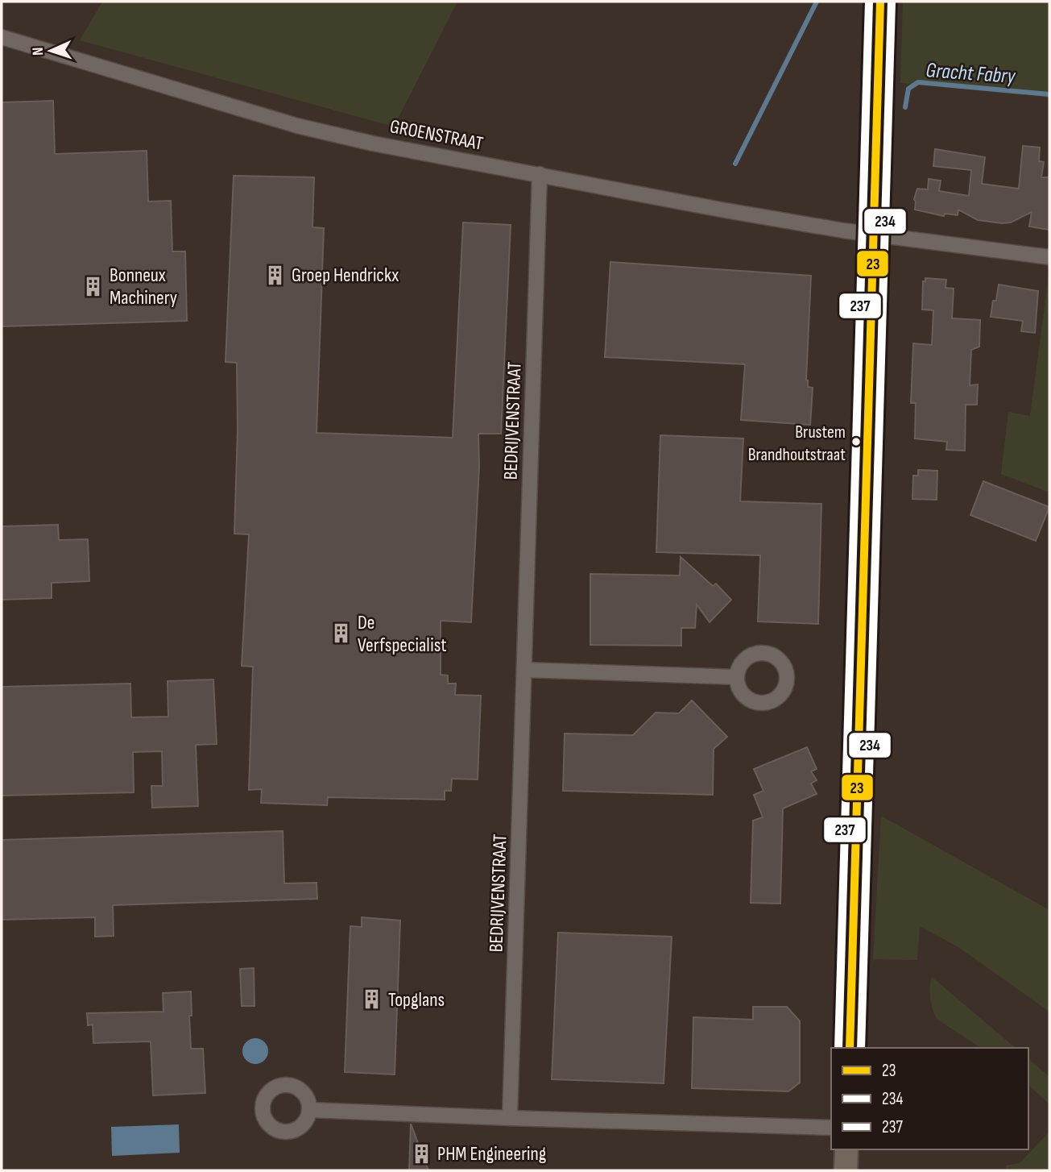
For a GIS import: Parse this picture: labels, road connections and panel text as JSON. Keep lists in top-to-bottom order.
{
  "streets": {
    "street": ["GROENSTRAAT", "BEDRIJVENSTRAAT"]
  },
  "crossings": [
    ["GROENSTRAAT", "BEDRIJVENSTRAAT"]
  ],
  "water": ["Gracht Fabry"],
  "places": {
    "building": [
      "Groep Hendrickx",
      "Bonneux Machinery",
      "De Verfspecialist",
      "Topglans",
      "PHM Engineering"
    ],
    "other": ["Brustem Brandhoutstraat"]
  },
  "lines": ["transit line 23", "transit line 234", "transit line 237"],
  "legend": ["23", "234", "237"],
  "north": "left"
}
